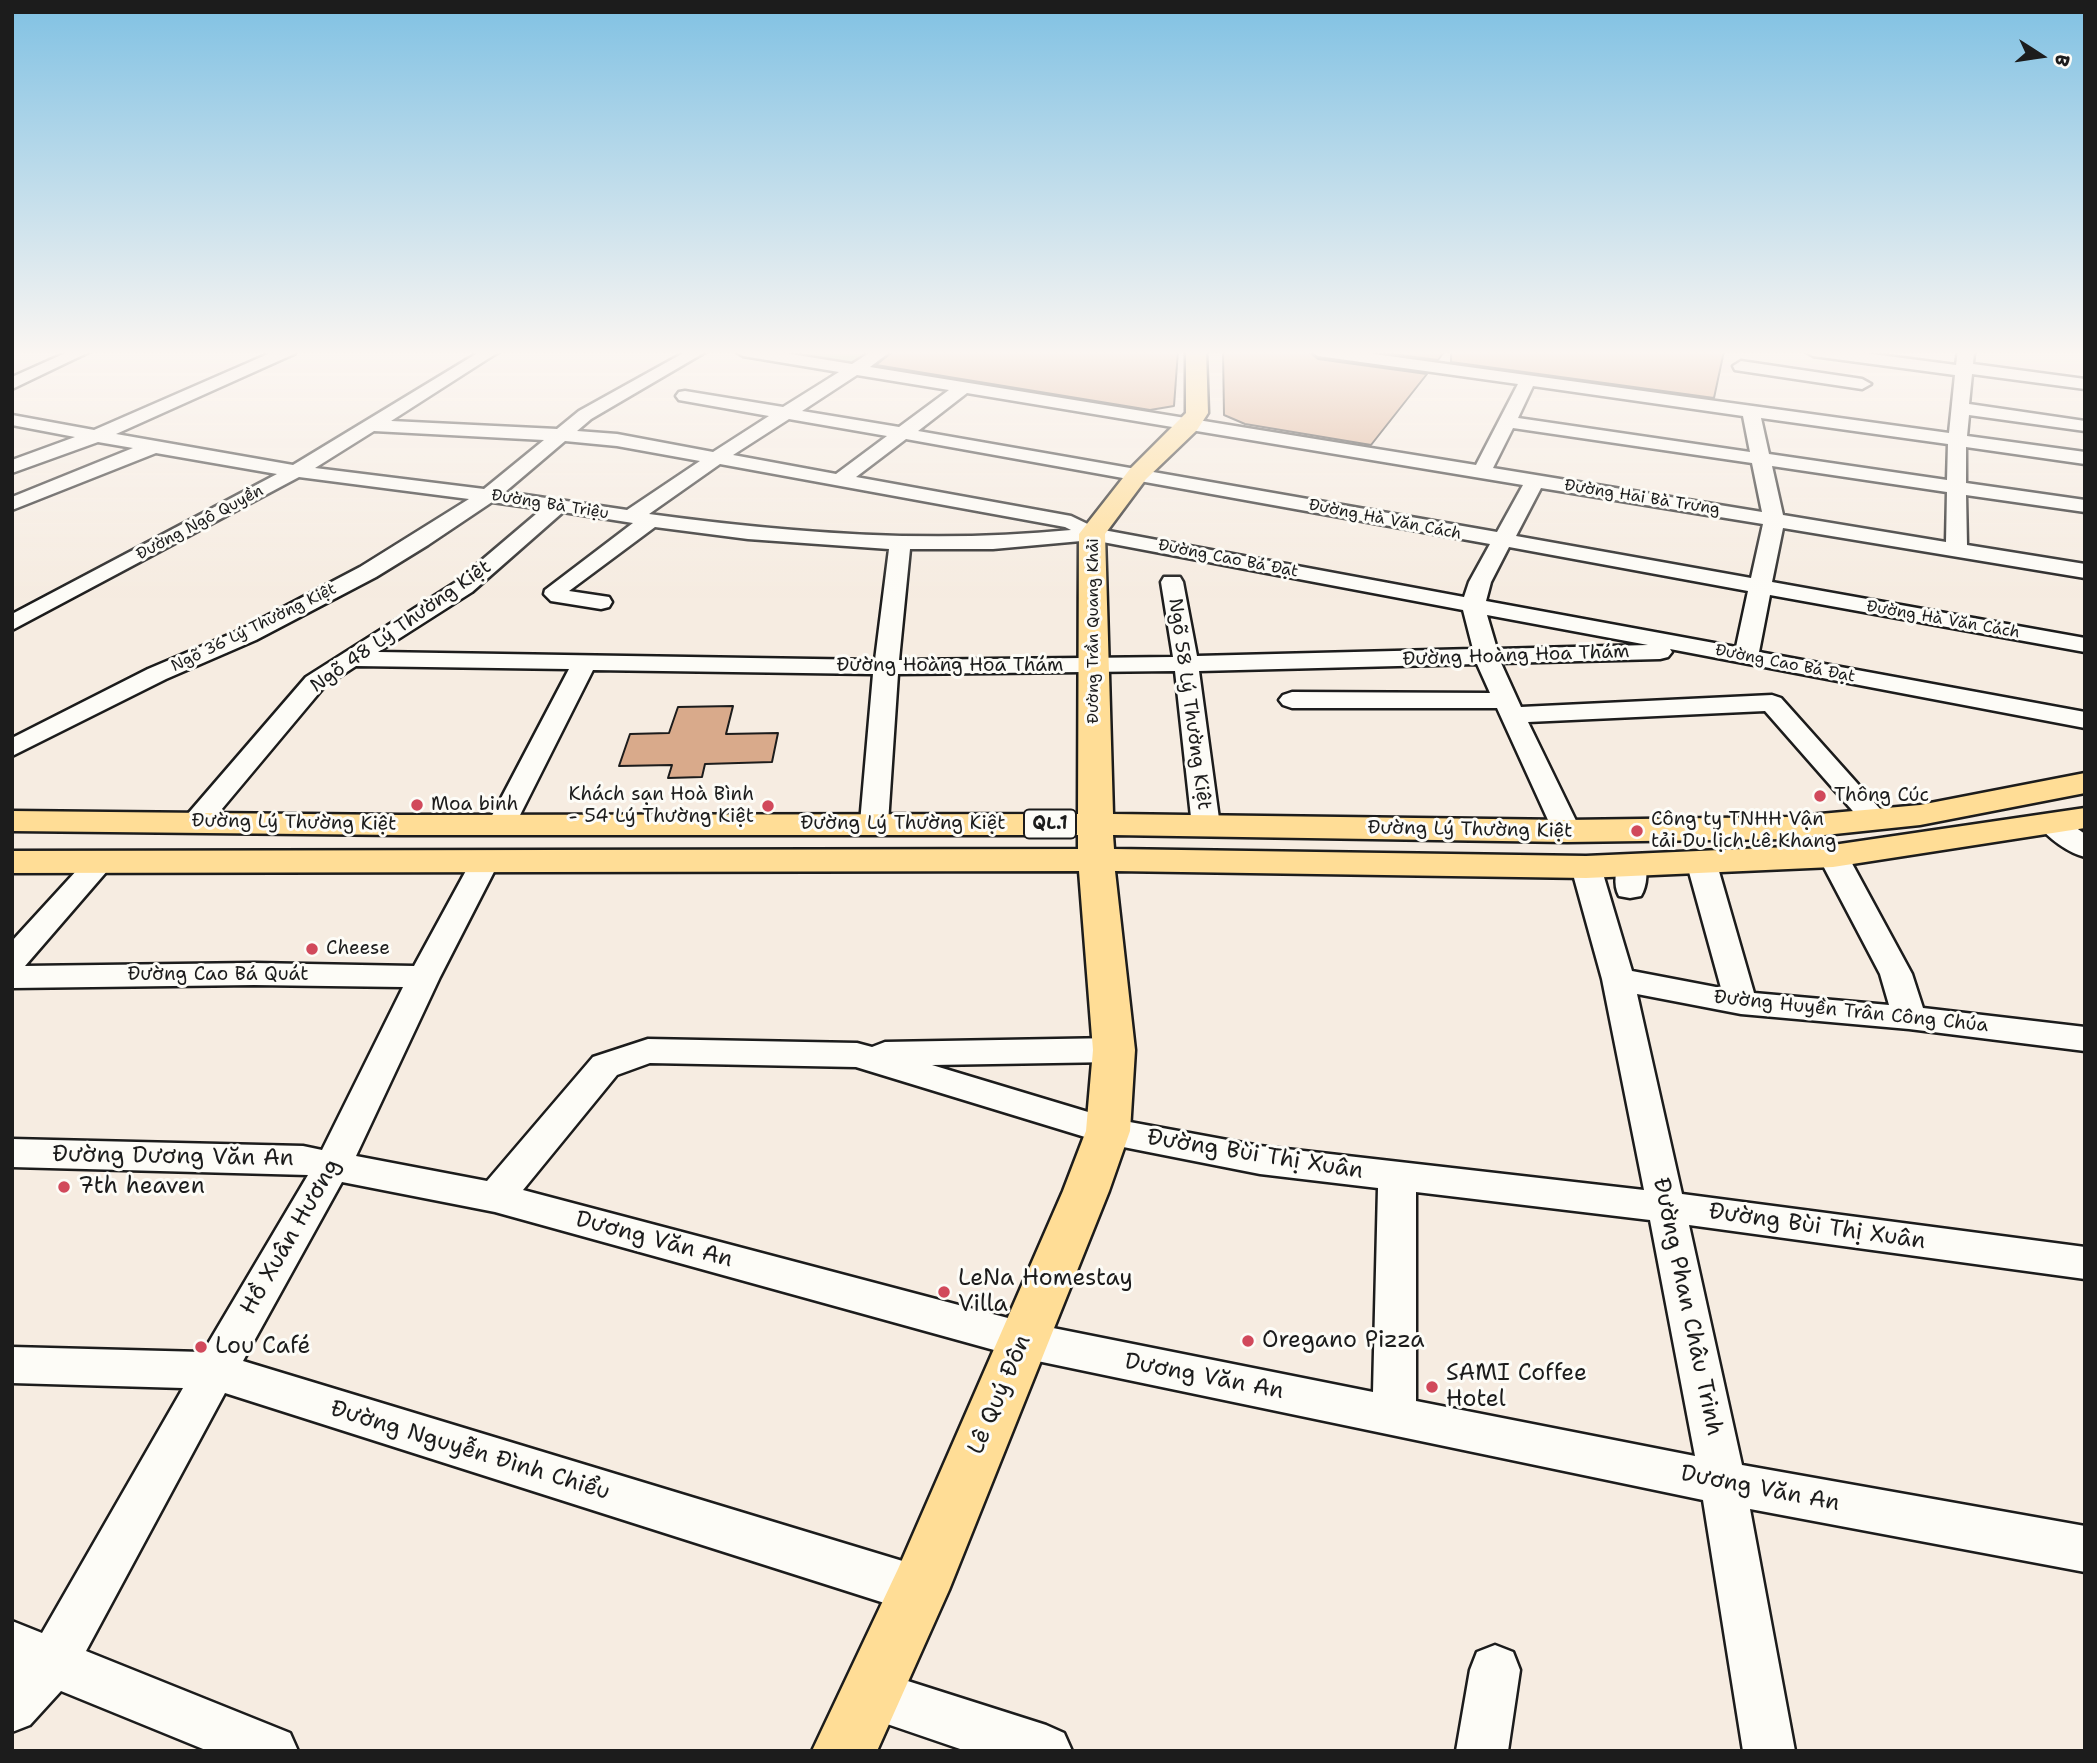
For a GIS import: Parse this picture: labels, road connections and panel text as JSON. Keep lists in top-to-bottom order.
{
  "streets": {
    "main road": [
      "Đường Trần Quang Khải",
      "Đường Lý Thường Kiệt",
      "QL.1",
      "Lê Quý Đôn"
    ],
    "street": [
      "Đường Hai Bà Trưng",
      "Đường Bà Triệu",
      "Đường Hà Văn Cách",
      "Đường Ngô Quyền",
      "Đường Cao Bá Đạt",
      "Ngõ 48 Lý Thường Kiệt",
      "Ngõ 36 Lý Thường Kiệt",
      "Đường Hoàng Hoa Thám",
      "Ngõ 58 Lý Thường Kiệt",
      "Đường Cao Bá Quát",
      "Đường Huyền Trân Công Chúa",
      "Đường Bùi Thị Xuân",
      "Đường Dương Văn An",
      "Hồ Xuân Hương",
      "Dương Văn An",
      "Đường Phan Châu Trinh",
      "Đường Nguyễn Đình Chiểu"
    ]
  },
  "crossings": [
    ["Đường Bà Triệu", "Đường Ngô Quyền"],
    ["Đường Bà Triệu", "Đường Cao Bá Đạt"],
    ["Đường Bà Triệu", "Ngõ 48 Lý Thường Kiệt"],
    ["Đường Bà Triệu", "Ngõ 36 Lý Thường Kiệt"],
    ["Đường Bà Triệu", "Đường Trần Quang Khải"],
    ["Đường Hà Văn Cách", "Đường Trần Quang Khải"],
    ["Đường Cao Bá Đạt", "Ngõ 36 Lý Thường Kiệt"],
    ["Đường Cao Bá Đạt", "Đường Trần Quang Khải"],
    ["Đường Cao Bá Đạt", "Đường Hoàng Hoa Thám"],
    ["Ngõ 48 Lý Thường Kiệt", "Đường Hoàng Hoa Thám"],
    ["Ngõ 48 Lý Thường Kiệt", "Đường Lý Thường Kiệt"],
    ["Đường Trần Quang Khải", "Đường Hoàng Hoa Thám"],
    ["Đường Trần Quang Khải", "Đường Lý Thường Kiệt"],
    ["Đường Trần Quang Khải", "Lê Quý Đôn"],
    ["Đường Hoàng Hoa Thám", "Ngõ 58 Lý Thường Kiệt"],
    ["Ngõ 58 Lý Thường Kiệt", "Đường Lý Thường Kiệt"],
    ["Đường Lý Thường Kiệt", "Hồ Xuân Hương"],
    ["Đường Lý Thường Kiệt", "Đường Phan Châu Trinh"],
    ["Đường Lý Thường Kiệt", "Lê Quý Đôn"],
    ["Đường Cao Bá Quát", "Hồ Xuân Hương"],
    ["Đường Huyền Trân Công Chúa", "Đường Phan Châu Trinh"],
    ["Đường Bùi Thị Xuân", "Dương Văn An"],
    ["Đường Bùi Thị Xuân", "Đường Phan Châu Trinh"],
    ["Đường Bùi Thị Xuân", "Lê Quý Đôn"],
    ["Đường Dương Văn An", "Hồ Xuân Hương"],
    ["Đường Dương Văn An", "Dương Văn An"],
    ["Hồ Xuân Hương", "Dương Văn An"],
    ["Hồ Xuân Hương", "Đường Nguyễn Đình Chiểu"],
    ["Dương Văn An", "Đường Phan Châu Trinh"],
    ["Dương Văn An", "Lê Quý Đôn"],
    ["Lê Quý Đôn", "Đường Nguyễn Đình Chiểu"]
  ],
  "places": [
    "Thông Cúc",
    "Moa binh",
    "Khách sạn Hoà Bình - 54 Lý Thường Kiệt",
    "Công ty TNHH Vận tải Du lịch Lê Khang",
    "Cheese",
    "7th heaven",
    "LeNa Homestay Villa",
    "Oregano Pizza",
    "Lou Café",
    "SAMI Coffee Hotel"
  ],
  "north": "right"
}
